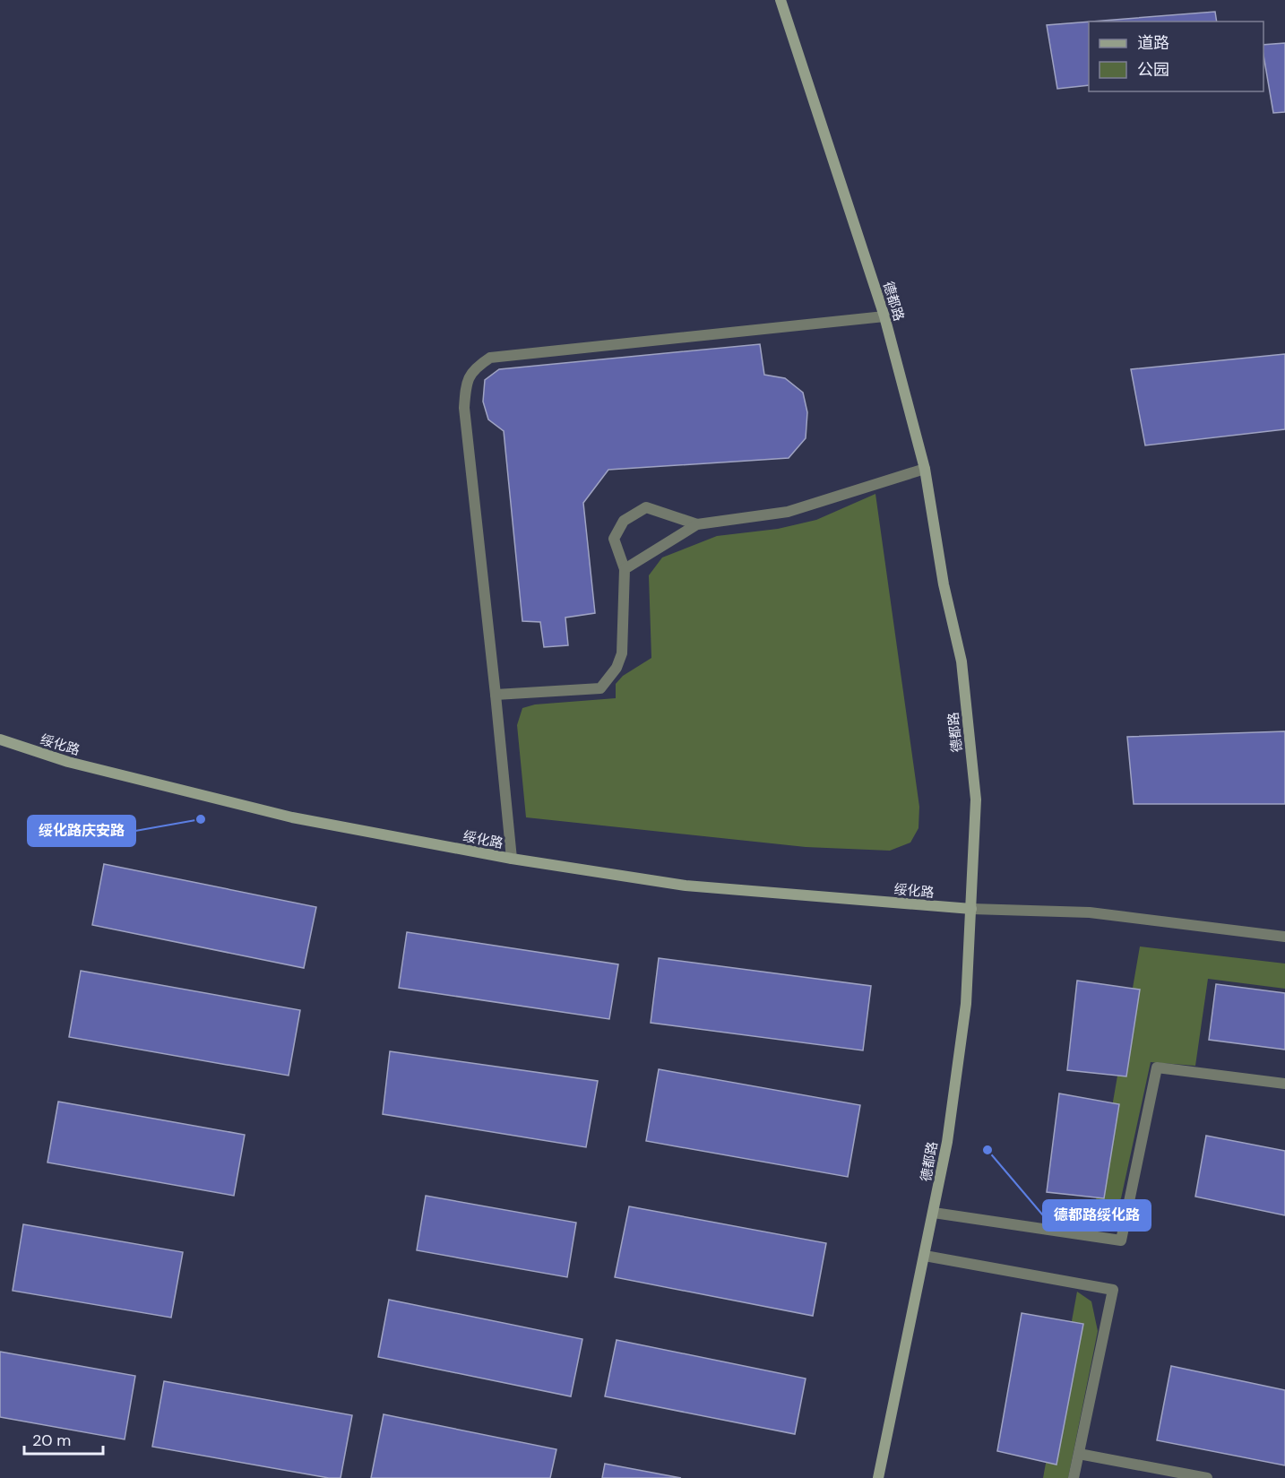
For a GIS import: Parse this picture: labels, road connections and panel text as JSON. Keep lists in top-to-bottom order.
{
  "streets": {
    "street": ["德都路", "绥化路"]
  },
  "crossings": [
    ["德都路", "绥化路"]
  ],
  "places": ["绥化路庆安路", "德都路绥化路"],
  "legend": ["道路", "公园"],
  "scale_bar": "20 m"
}
